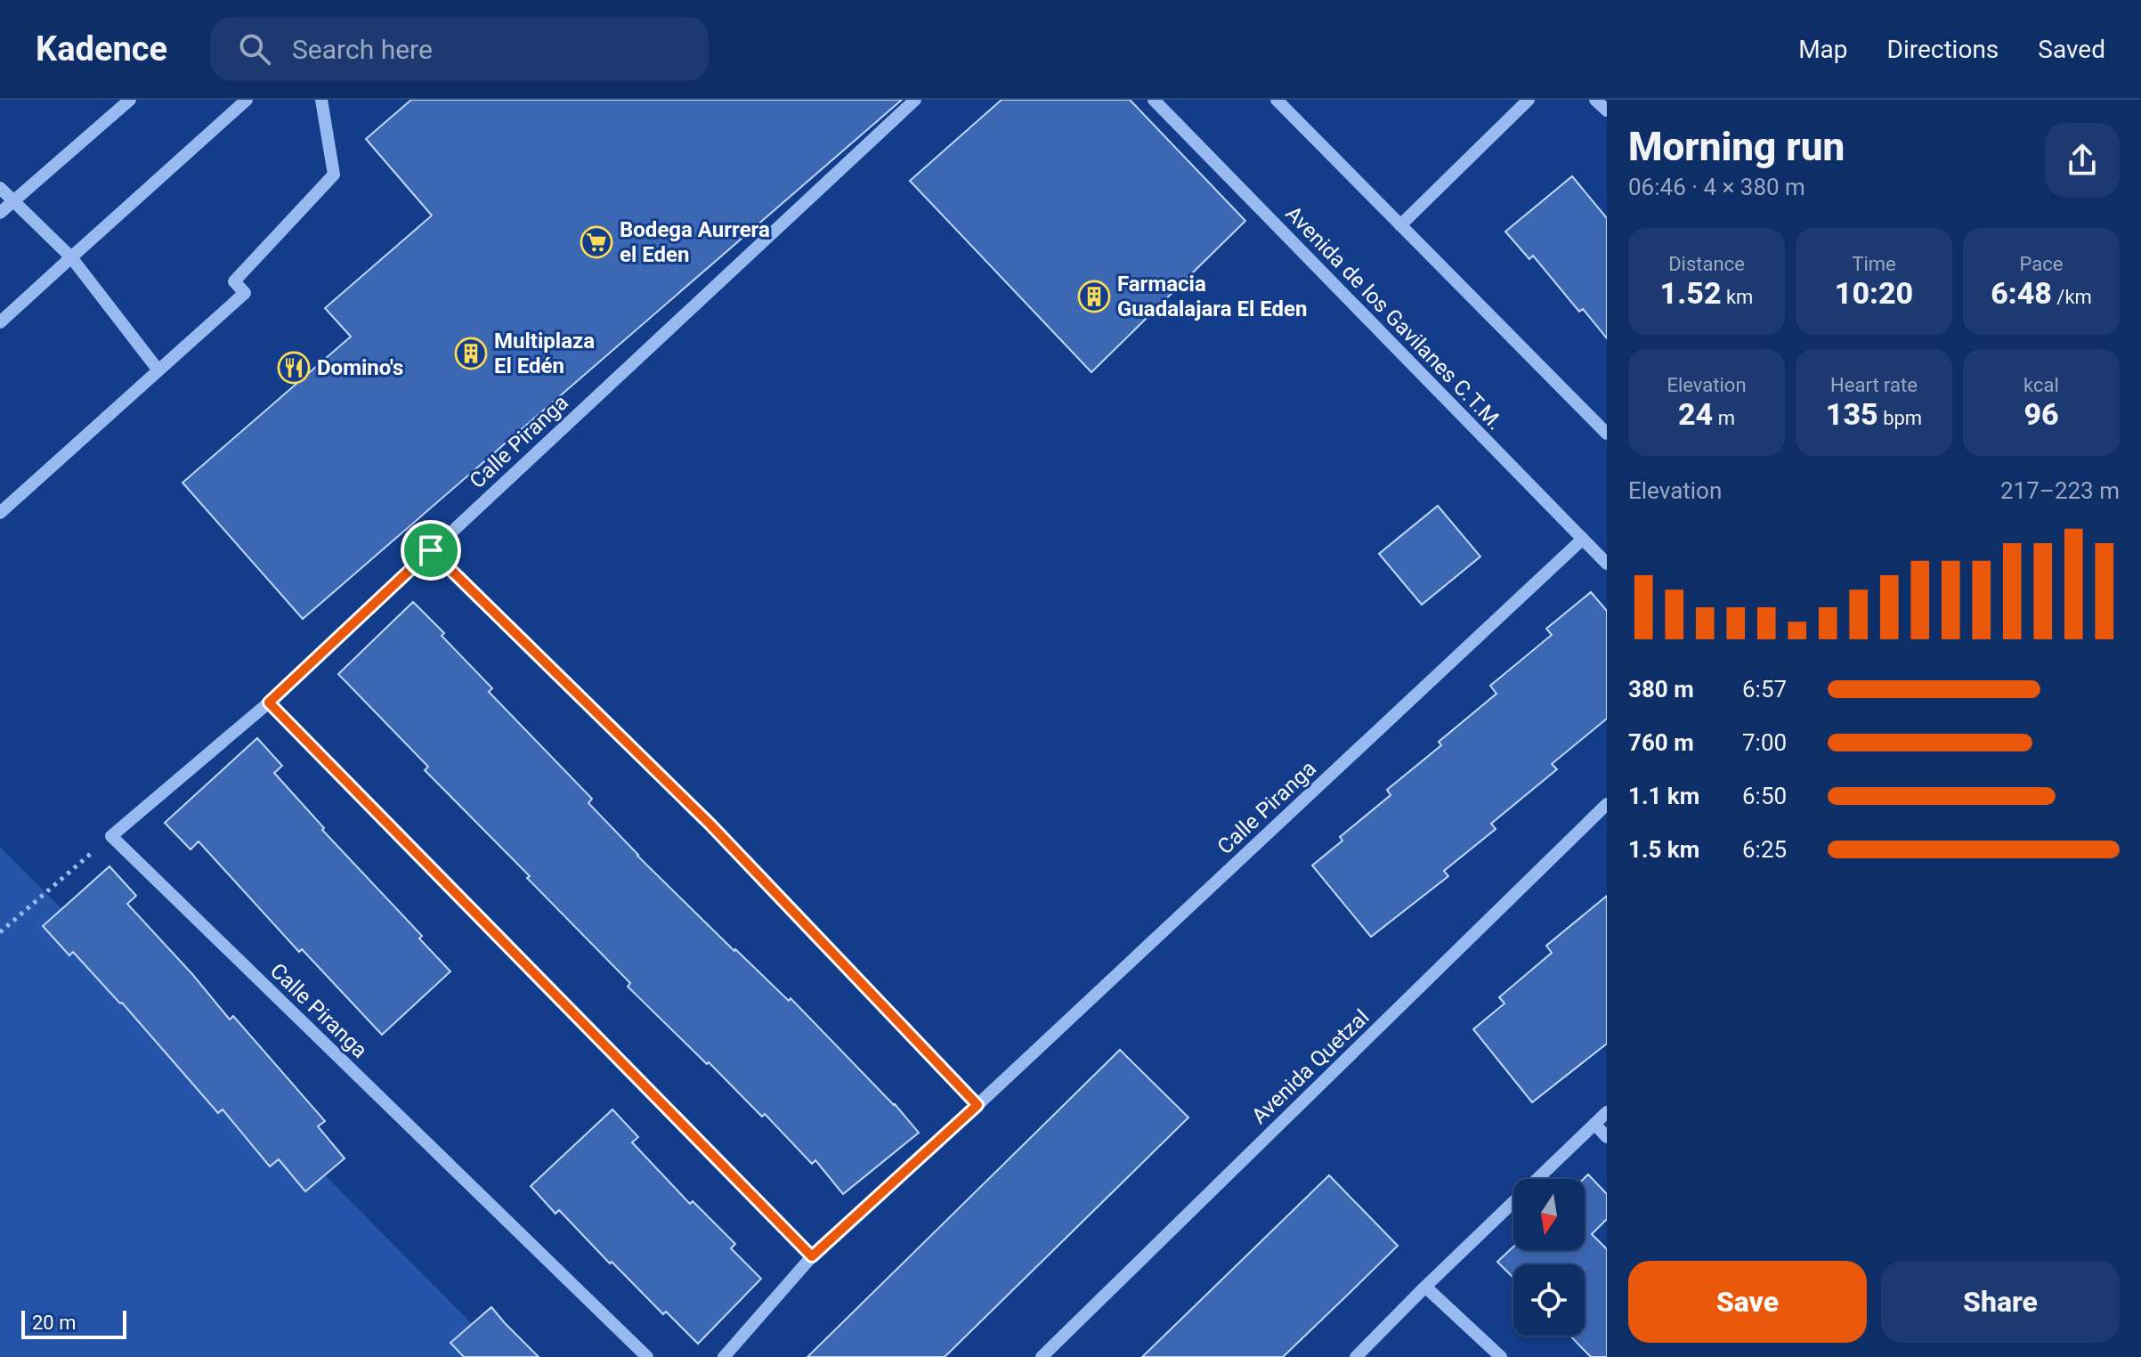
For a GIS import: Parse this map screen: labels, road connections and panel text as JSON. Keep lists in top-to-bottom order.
{
  "streets": {
    "street": ["Avenida de los Gavilanes C.T.M.", "Calle Piranga", "Avenida Quetzal"]
  },
  "crossings": [
    ["Avenida de los Gavilanes C.T.M.", "Calle Piranga"]
  ],
  "places": {
    "supermarket": ["Bodega Aurrera el Eden"],
    "building": ["Farmacia Guadalajara El Eden", "Multiplaza El Edén"],
    "restaurant": ["Domino's"]
  },
  "scale_bar": "20 m",
  "north": "bottom",
  "page": {
    "header": "Kadence",
    "search": "Search here",
    "nav": ["Map", "Directions", "Saved"],
    "heading": ["Morning run", "06:46 · 4 × 380 m"],
    "stats": [
      ["Distance", "1.52 km"],
      ["Time", "10:20"],
      ["Pace", "6:48 /km"],
      ["Elevation", "24 m"],
      ["Heart rate", "135 bpm"],
      ["kcal", "96"]
    ],
    "chart": ["Elevation", "217–223 m"],
    "list": [
      {
        "name": "380 m",
        "note": "6:57"
      },
      {
        "name": "760 m",
        "note": "7:00"
      },
      {
        "name": "1.1 km",
        "note": "6:50"
      },
      {
        "name": "1.5 km",
        "note": "6:25"
      }
    ],
    "buttons": ["Save", "Share"],
    "scale": "20 m"
  }
}
